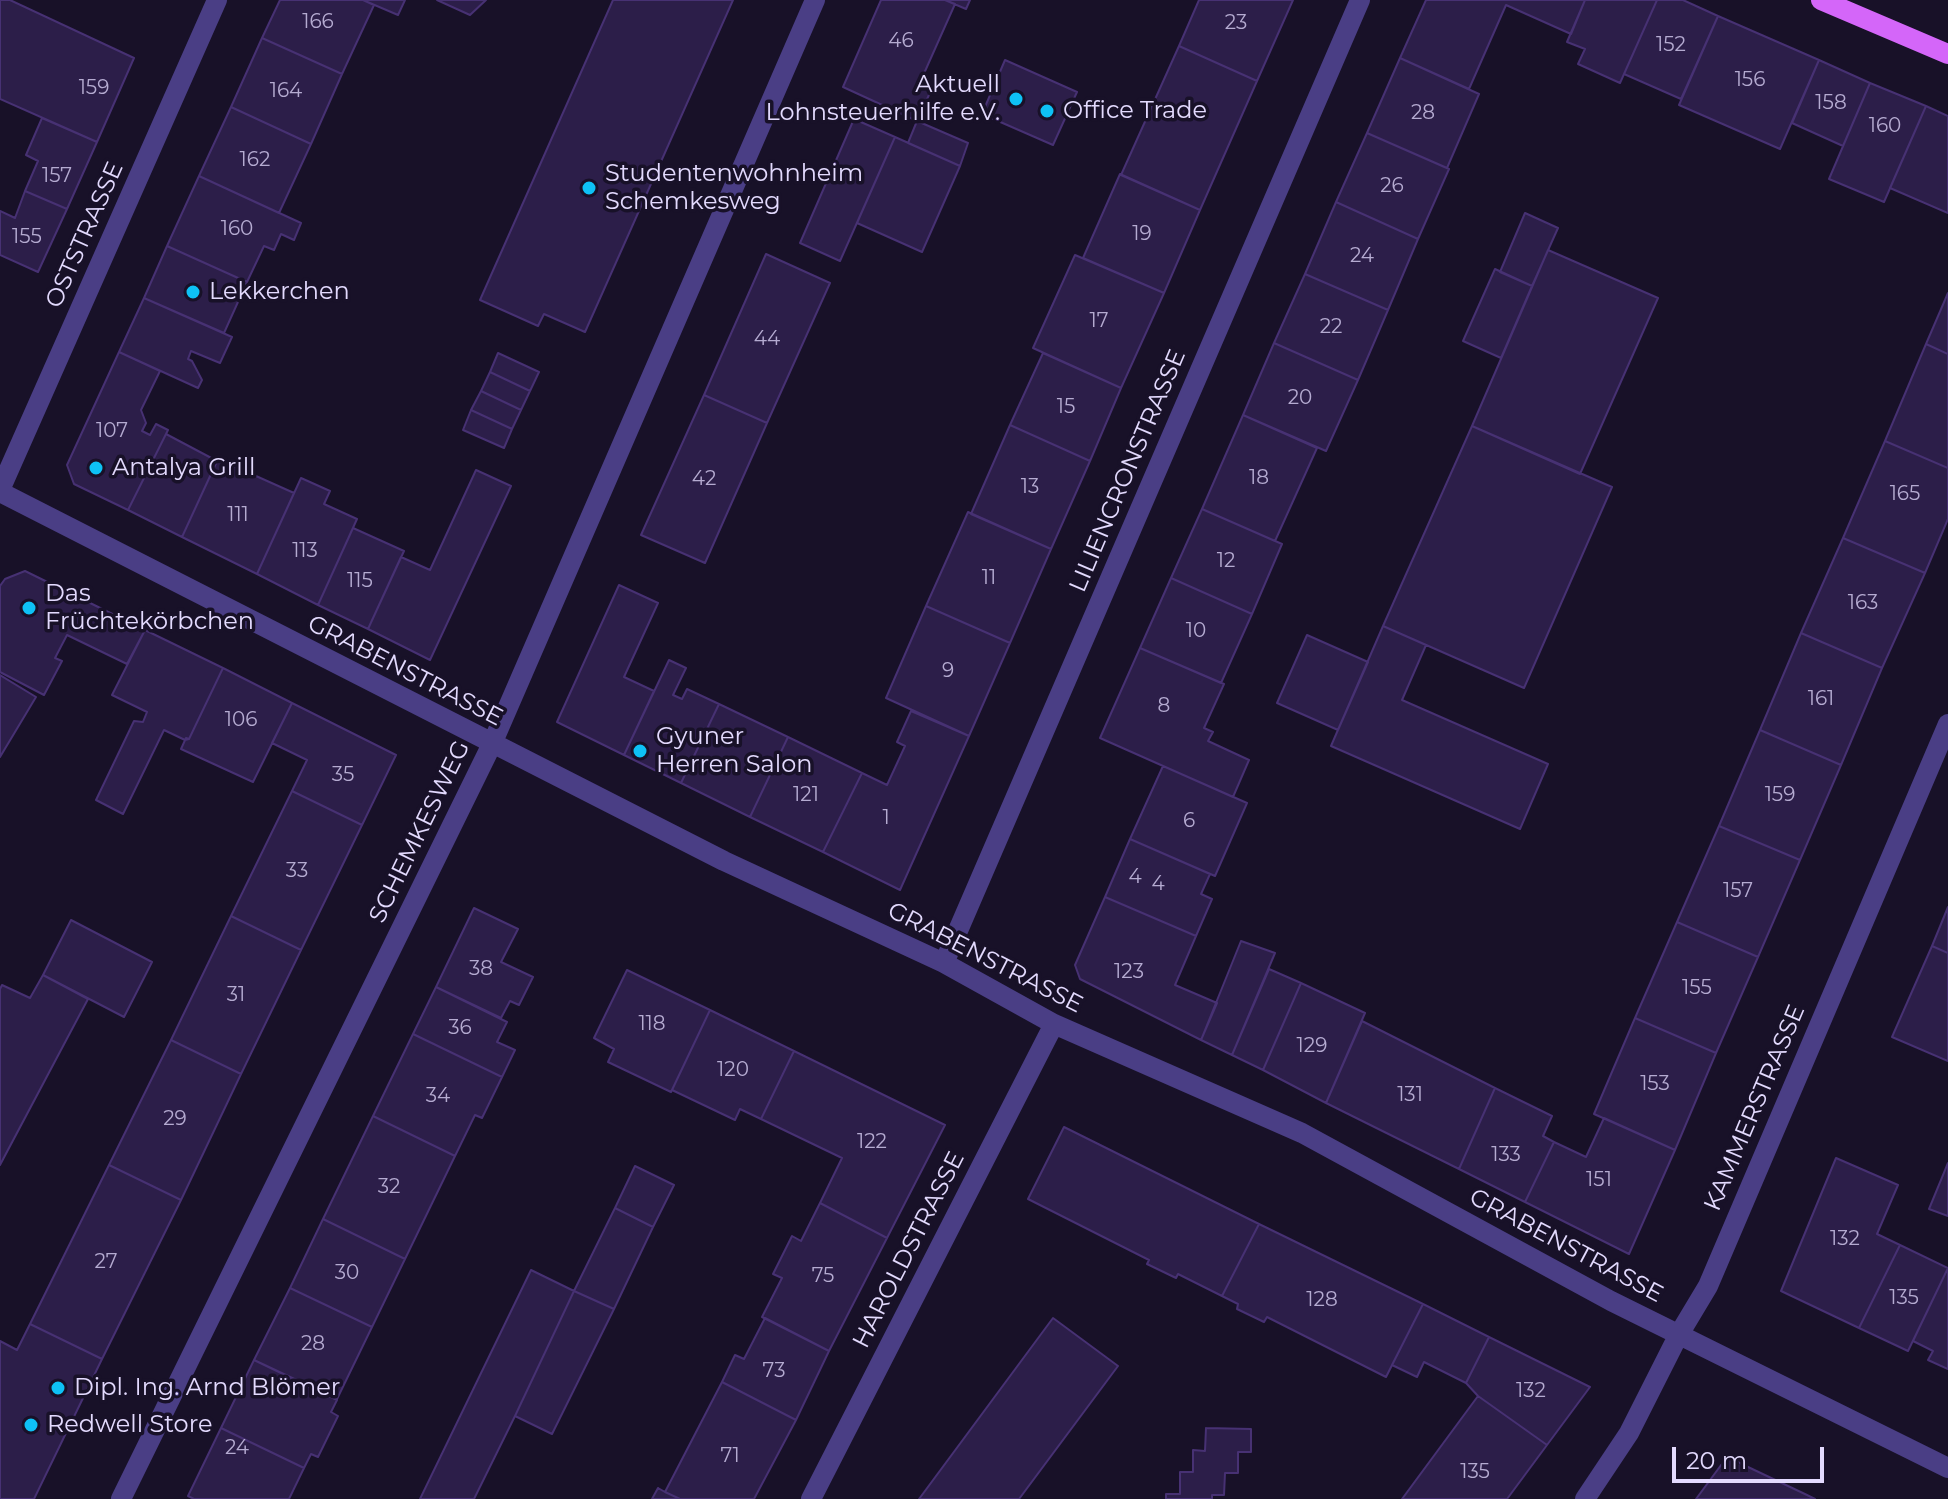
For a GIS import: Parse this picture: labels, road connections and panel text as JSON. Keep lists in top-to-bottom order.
{
  "streets": {
    "street": [
      "OSTSTRASSE",
      "LILIENCRONSTRASSE",
      "GRABENSTRASSE",
      "SCHEMKESWEG",
      "KAMMERSTRASSE",
      "HAROLDSTRASSE"
    ]
  },
  "crossings": [
    ["OSTSTRASSE", "GRABENSTRASSE"],
    ["LILIENCRONSTRASSE", "GRABENSTRASSE"],
    ["GRABENSTRASSE", "SCHEMKESWEG"],
    ["GRABENSTRASSE", "KAMMERSTRASSE"],
    ["GRABENSTRASSE", "HAROLDSTRASSE"]
  ],
  "places": [
    "Aktuell Lohnsteuerhilfe e.V.",
    "Office Trade",
    "Studentenwohnheim Schemkesweg",
    "Lekkerchen",
    "Antalya Grill",
    "Das Früchtekörbchen",
    "Gyuner Herren Salon",
    "Dipl. Ing. Arnd Blömer",
    "Redwell Store"
  ],
  "house_numbers": [
    "166",
    "23",
    "46",
    "152",
    "156",
    "159",
    "164",
    "158",
    "28",
    "160",
    "162",
    "157",
    "26",
    "160",
    "19",
    "155",
    "24",
    "17",
    "22",
    "44",
    "20",
    "15",
    "107",
    "18",
    "42",
    "13",
    "165",
    "111",
    "113",
    "12",
    "11",
    "115",
    "163",
    "10",
    "9",
    "161",
    "8",
    "106",
    "35",
    "121",
    "159",
    "1",
    "6",
    "33",
    "4",
    "4",
    "157",
    "38",
    "123",
    "155",
    "31",
    "118",
    "36",
    "129",
    "120",
    "153",
    "131",
    "34",
    "29",
    "122",
    "133",
    "151",
    "32",
    "132",
    "27",
    "30",
    "75",
    "135",
    "128",
    "28",
    "73",
    "132",
    "24",
    "71",
    "135"
  ],
  "scale_bar": "20 m"
}
